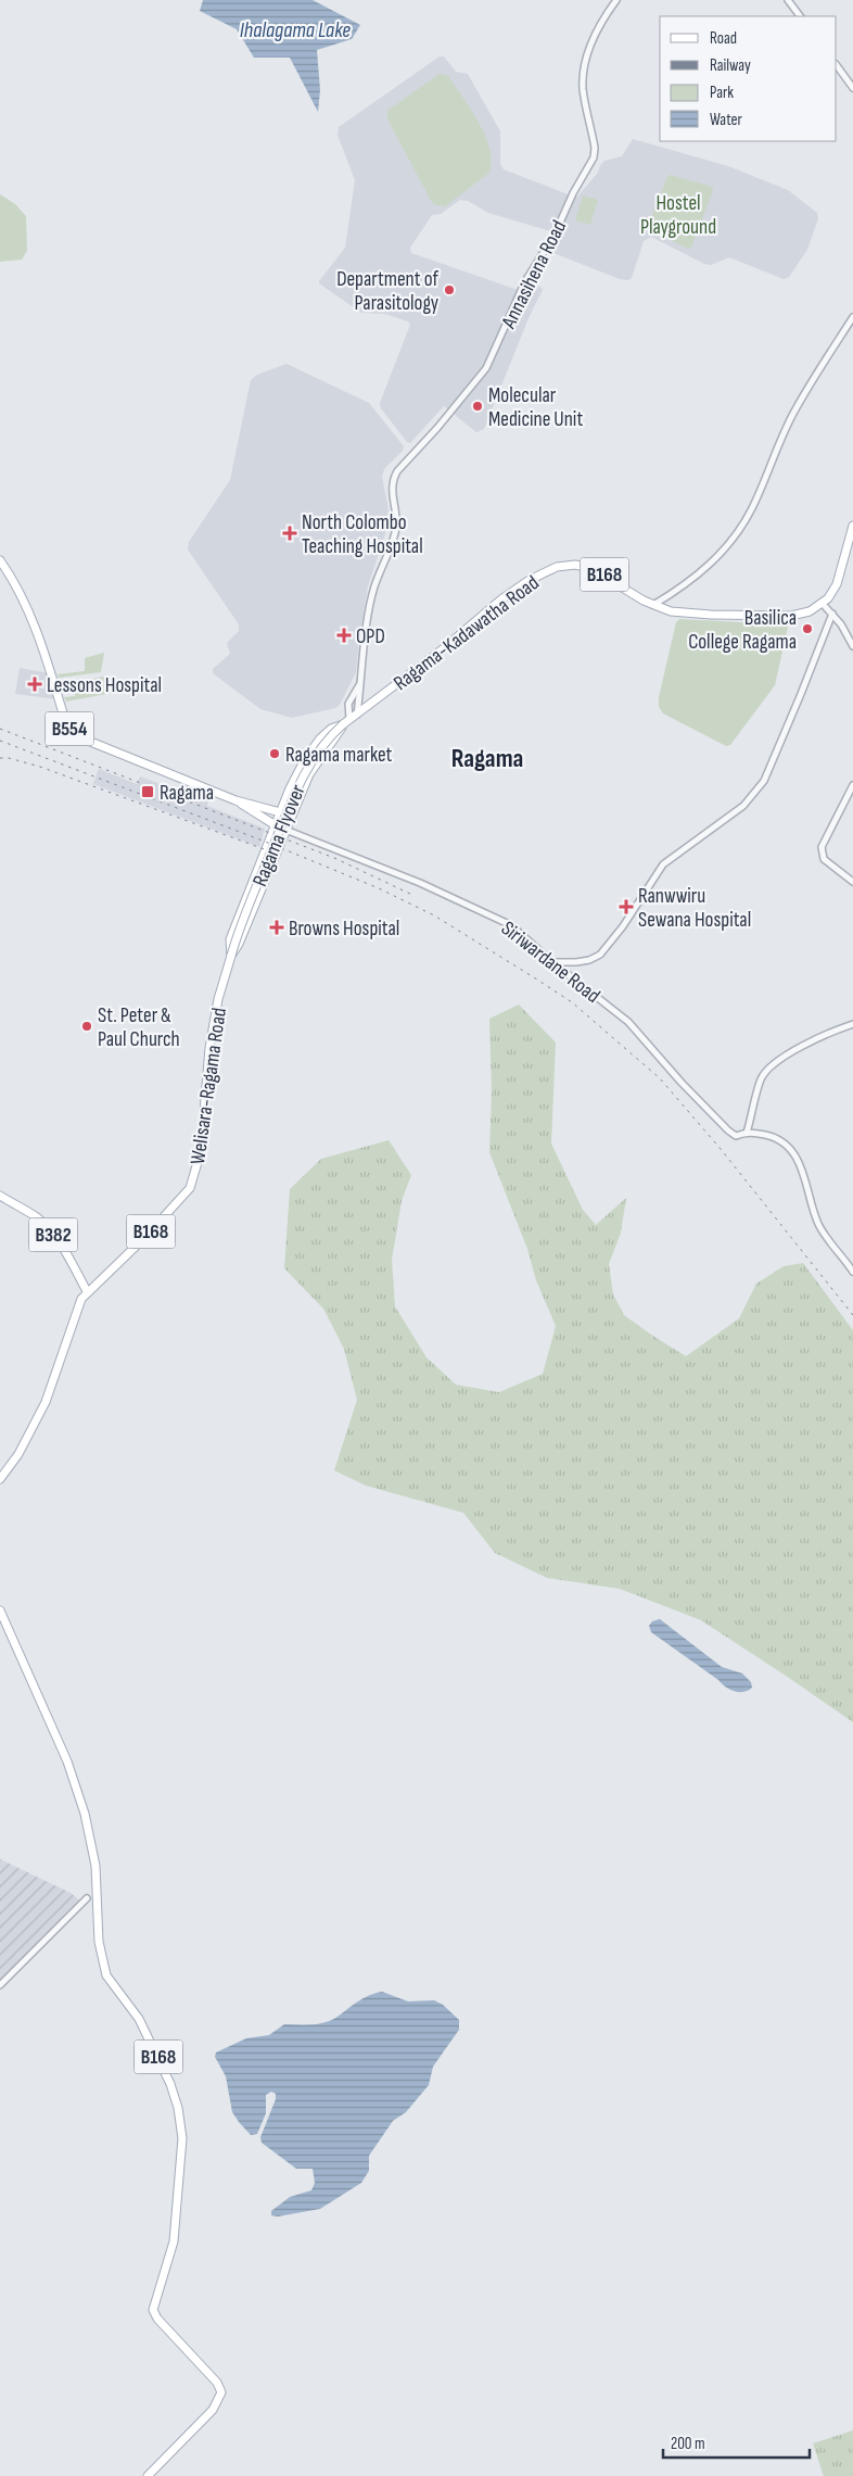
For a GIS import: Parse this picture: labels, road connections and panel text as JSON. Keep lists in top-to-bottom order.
{
  "streets": {
    "main road": [
      "B168",
      "Ragama-Kadawatha Road",
      "B554",
      "Ragama Flyover",
      "Welisara-Ragama Road",
      "B382"
    ],
    "street": ["Annasihena Road", "Siriwardane Road"]
  },
  "crossings": [
    ["Annasihena Road", "Ragama-Kadawatha Road"],
    ["B168", "Ragama-Kadawatha Road"],
    ["B168", "B554"],
    ["B168", "Ragama Flyover"],
    ["B168", "Siriwardane Road"],
    ["B168", "Welisara-Ragama Road"],
    ["Ragama-Kadawatha Road", "Ragama Flyover"],
    ["Ragama Flyover", "Welisara-Ragama Road"],
    ["Welisara-Ragama Road", "B382"]
  ],
  "districts": ["Ragama"],
  "water": ["Ihalagama Lake"],
  "parks": ["Hostel Playground"],
  "places": {
    "other": [
      "Department of Parasitology",
      "Molecular Medicine Unit",
      "Basilica College Ragama",
      "Ragama market",
      "St. Peter & Paul Church"
    ],
    "health": [
      "North Colombo Teaching Hospital",
      "OPD",
      "Lessons Hospital",
      "Ranwwiru Sewana Hospital",
      "Browns Hospital"
    ],
    "transit": ["Ragama"]
  },
  "legend": [
    "Road",
    "Railway",
    "Park",
    "Water"
  ],
  "scale_bar": "200 m"
}
